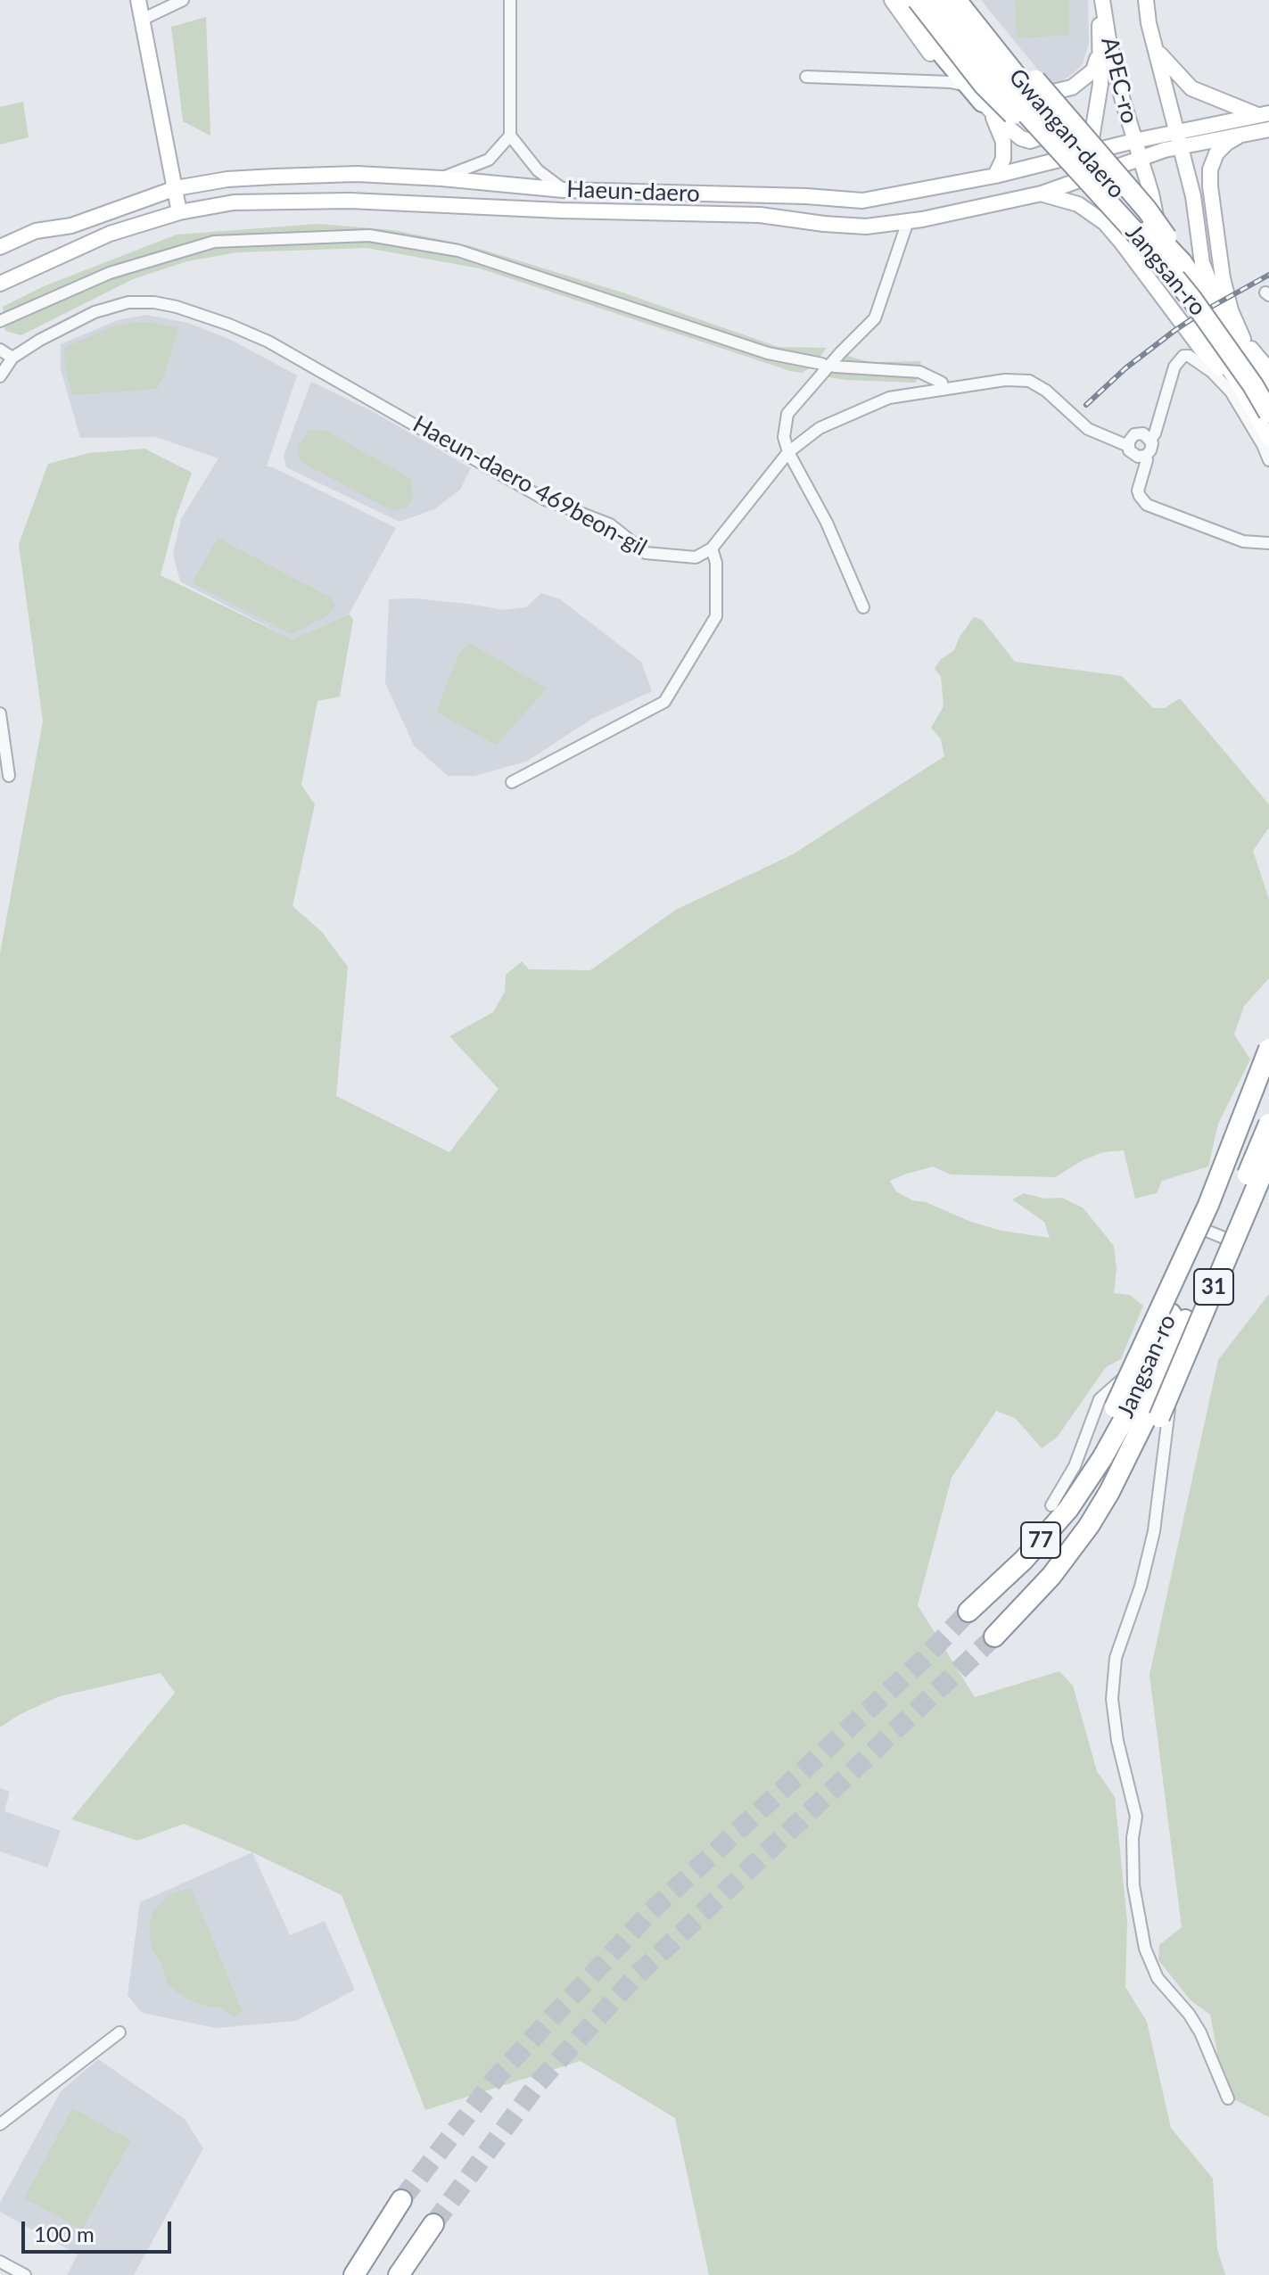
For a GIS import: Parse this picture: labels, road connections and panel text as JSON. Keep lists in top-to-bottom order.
{
  "streets": {
    "highway": [
      "Gwangan-daero",
      "Jangsan-ro",
      "31",
      "77"
    ],
    "main road": ["APEC-ro", "Haeun-daero"],
    "street": ["Haeun-daero 469beon-gil"]
  },
  "crossings": [
    ["APEC-ro", "Haeun-daero"],
    ["Gwangan-daero", "Jangsan-ro"],
    ["Jangsan-ro", "31"]
  ],
  "scale_bar": "100 m"
}
